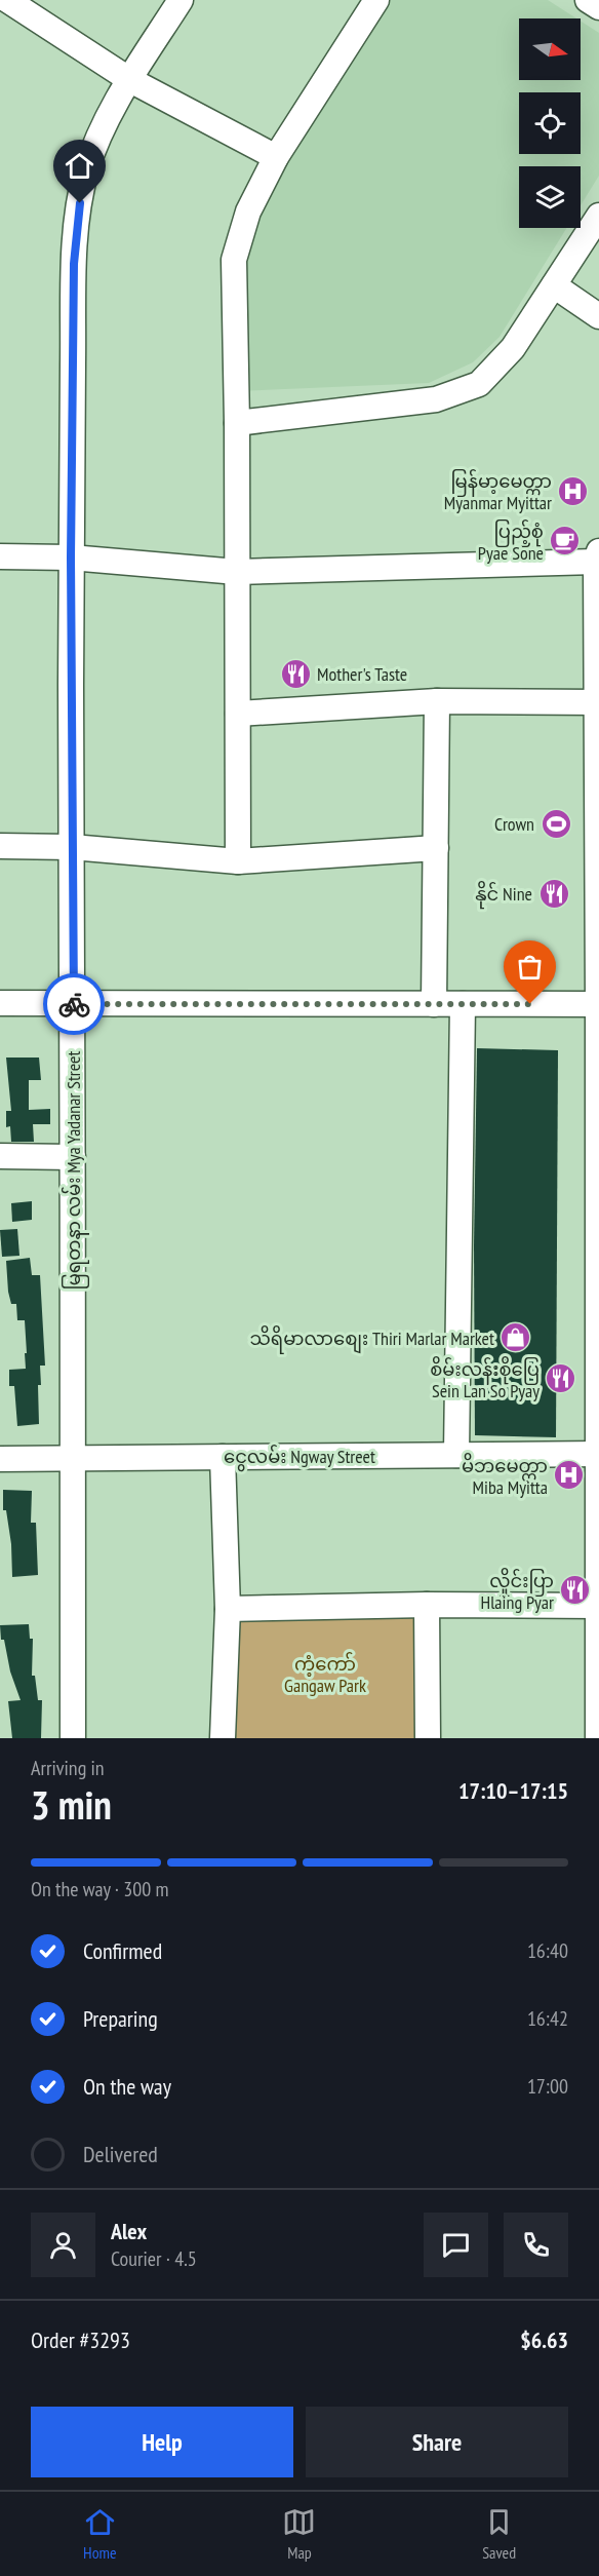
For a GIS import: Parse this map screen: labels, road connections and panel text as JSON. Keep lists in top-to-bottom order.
{
  "streets": {
    "street": ["မြရတနာ လမ်း Mya Yadanar Street", "ငွေလမ်း Ngway Street"]
  },
  "crossings": [
    ["မြရတနာ လမ်း Mya Yadanar Street", "ငွေလမ်း Ngway Street"]
  ],
  "parks": ["ကံ့ကော် Gangaw Park"],
  "places": {
    "hospital": ["မြန်မာ့မေတ္တာ Myanmar Myittar", "မိဘမေတ္တာ Miba Myitta"],
    "cafe": ["ပြည့်စုံ Pyae Sone"],
    "restaurant": [
      "Mother's Taste",
      "နိုင် Nine",
      "စိမ်းလန်းစိုပြေ Sein Lan So Pyay",
      "လှိုင်းပြာ Hlaing Pyar"
    ],
    "sports": ["Crown"],
    "shop": ["သိရိမာလာစျေး Thiri Marlar Market"]
  },
  "north": "right",
  "page": {
    "heading": ["3 min", "Arriving in", "17:10–17:15"],
    "panel": [
      "Alex",
      "Courier · 4.5",
      "Order #3293",
      "$6.63"
    ],
    "bar": "On the way · 300 m",
    "list": [
      ["Confirmed", "16:40"],
      ["Preparing", "16:42"],
      ["On the way", "17:00"],
      "Delivered"
    ],
    "buttons": ["Help", "Share"],
    "tabs": ["Home", "Map", "Saved"]
  }
}
